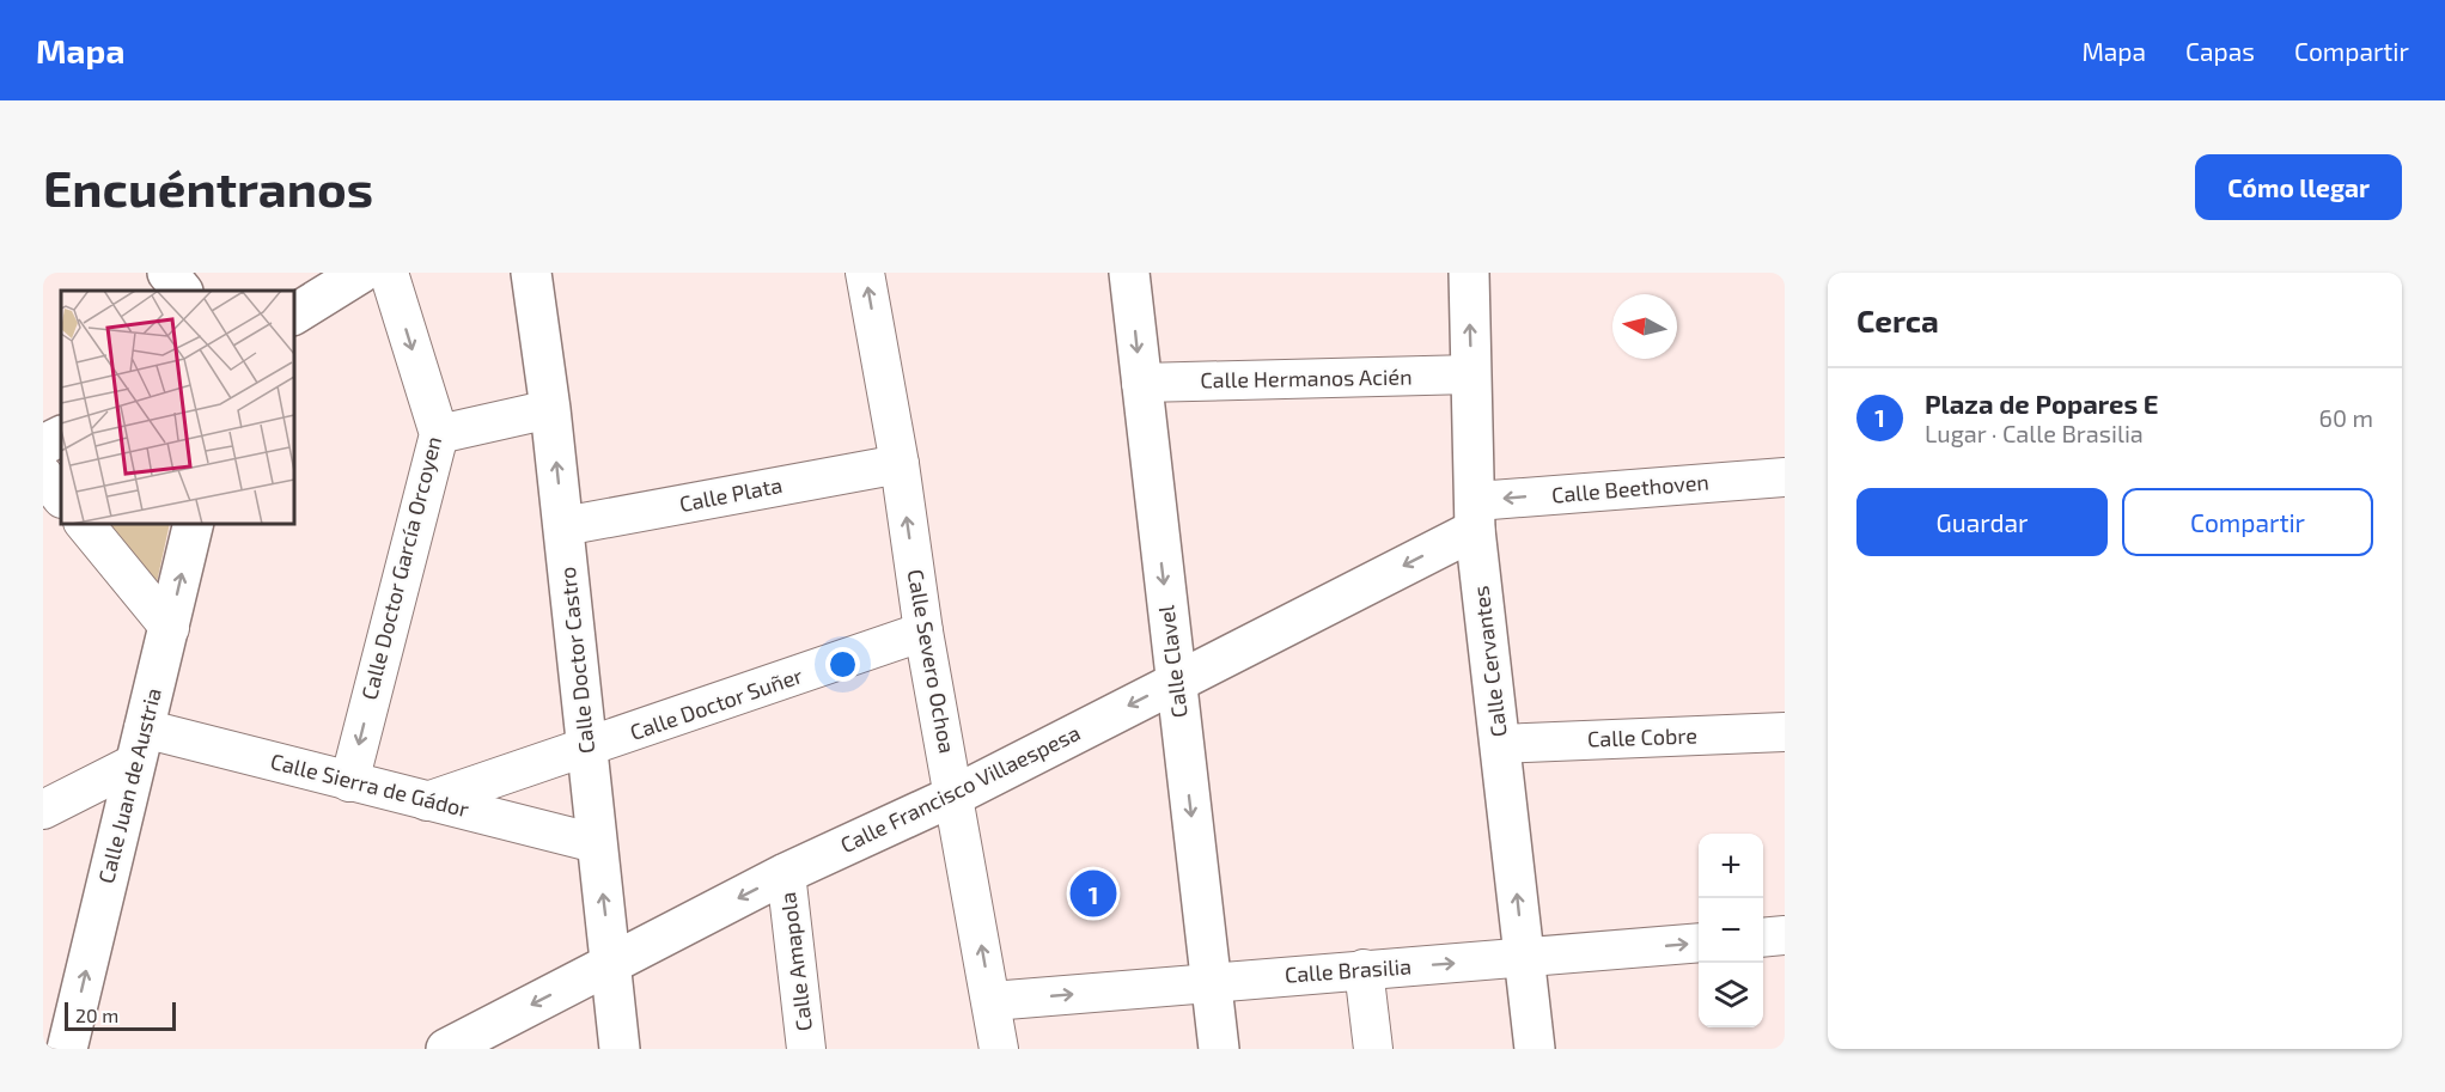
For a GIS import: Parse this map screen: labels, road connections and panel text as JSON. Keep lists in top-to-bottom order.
{
  "streets": {
    "street": [
      "Calle Hermanos Acién",
      "Calle Beethoven",
      "Calle Plata",
      "Calle Doctor García Orcoyen",
      "Calle Doctor Castro",
      "Calle Severo Ochoa",
      "Calle Clavel",
      "Calle Cervantes",
      "Calle Doctor Suñer",
      "Calle Cobre",
      "Calle Juan de Austria",
      "Calle Sierra de Gádor",
      "Calle Francisco Villaespesa",
      "Calle Amapola",
      "Calle Brasilia"
    ]
  },
  "crossings": [
    ["Calle Hermanos Acién", "Calle Clavel"],
    ["Calle Hermanos Acién", "Calle Cervantes"],
    ["Calle Beethoven", "Calle Cervantes"],
    ["Calle Beethoven", "Calle Francisco Villaespesa"],
    ["Calle Plata", "Calle Doctor Castro"],
    ["Calle Plata", "Calle Severo Ochoa"],
    ["Calle Doctor García Orcoyen", "Calle Sierra de Gádor"],
    ["Calle Doctor Castro", "Calle Doctor Suñer"],
    ["Calle Doctor Castro", "Calle Sierra de Gádor"],
    ["Calle Doctor Castro", "Calle Francisco Villaespesa"],
    ["Calle Severo Ochoa", "Calle Doctor Suñer"],
    ["Calle Severo Ochoa", "Calle Francisco Villaespesa"],
    ["Calle Severo Ochoa", "Calle Brasilia"],
    ["Calle Clavel", "Calle Francisco Villaespesa"],
    ["Calle Clavel", "Calle Brasilia"],
    ["Calle Cervantes", "Calle Cobre"],
    ["Calle Cervantes", "Calle Francisco Villaespesa"],
    ["Calle Cervantes", "Calle Brasilia"],
    ["Calle Doctor Suñer", "Calle Sierra de Gádor"],
    ["Calle Juan de Austria", "Calle Sierra de Gádor"],
    ["Calle Francisco Villaespesa", "Calle Amapola"]
  ],
  "one_way": [
    "Calle Beethoven",
    "Calle Doctor García Orcoyen",
    "Calle Severo Ochoa",
    "Calle Clavel",
    "Calle Cervantes",
    "Calle Juan de Austria",
    "Calle Francisco Villaespesa",
    "Calle Brasilia"
  ],
  "scale_bar": "20 m",
  "north": "left",
  "page": {
    "header": "Mapa",
    "nav": ["Mapa", "Capas", "Compartir"],
    "buttons": [
      "Cómo llegar",
      ["Guardar", "Compartir"]
    ],
    "title": "Encuéntranos",
    "heading": "Cerca",
    "list": [
      {
        "mark": "1",
        "name": "Plaza de Popares E",
        "note": "Lugar · Calle Brasilia",
        "value": "60 m"
      }
    ],
    "map_buttons": ["+", "−"],
    "pins": "1",
    "scale": "20 m"
  }
}
